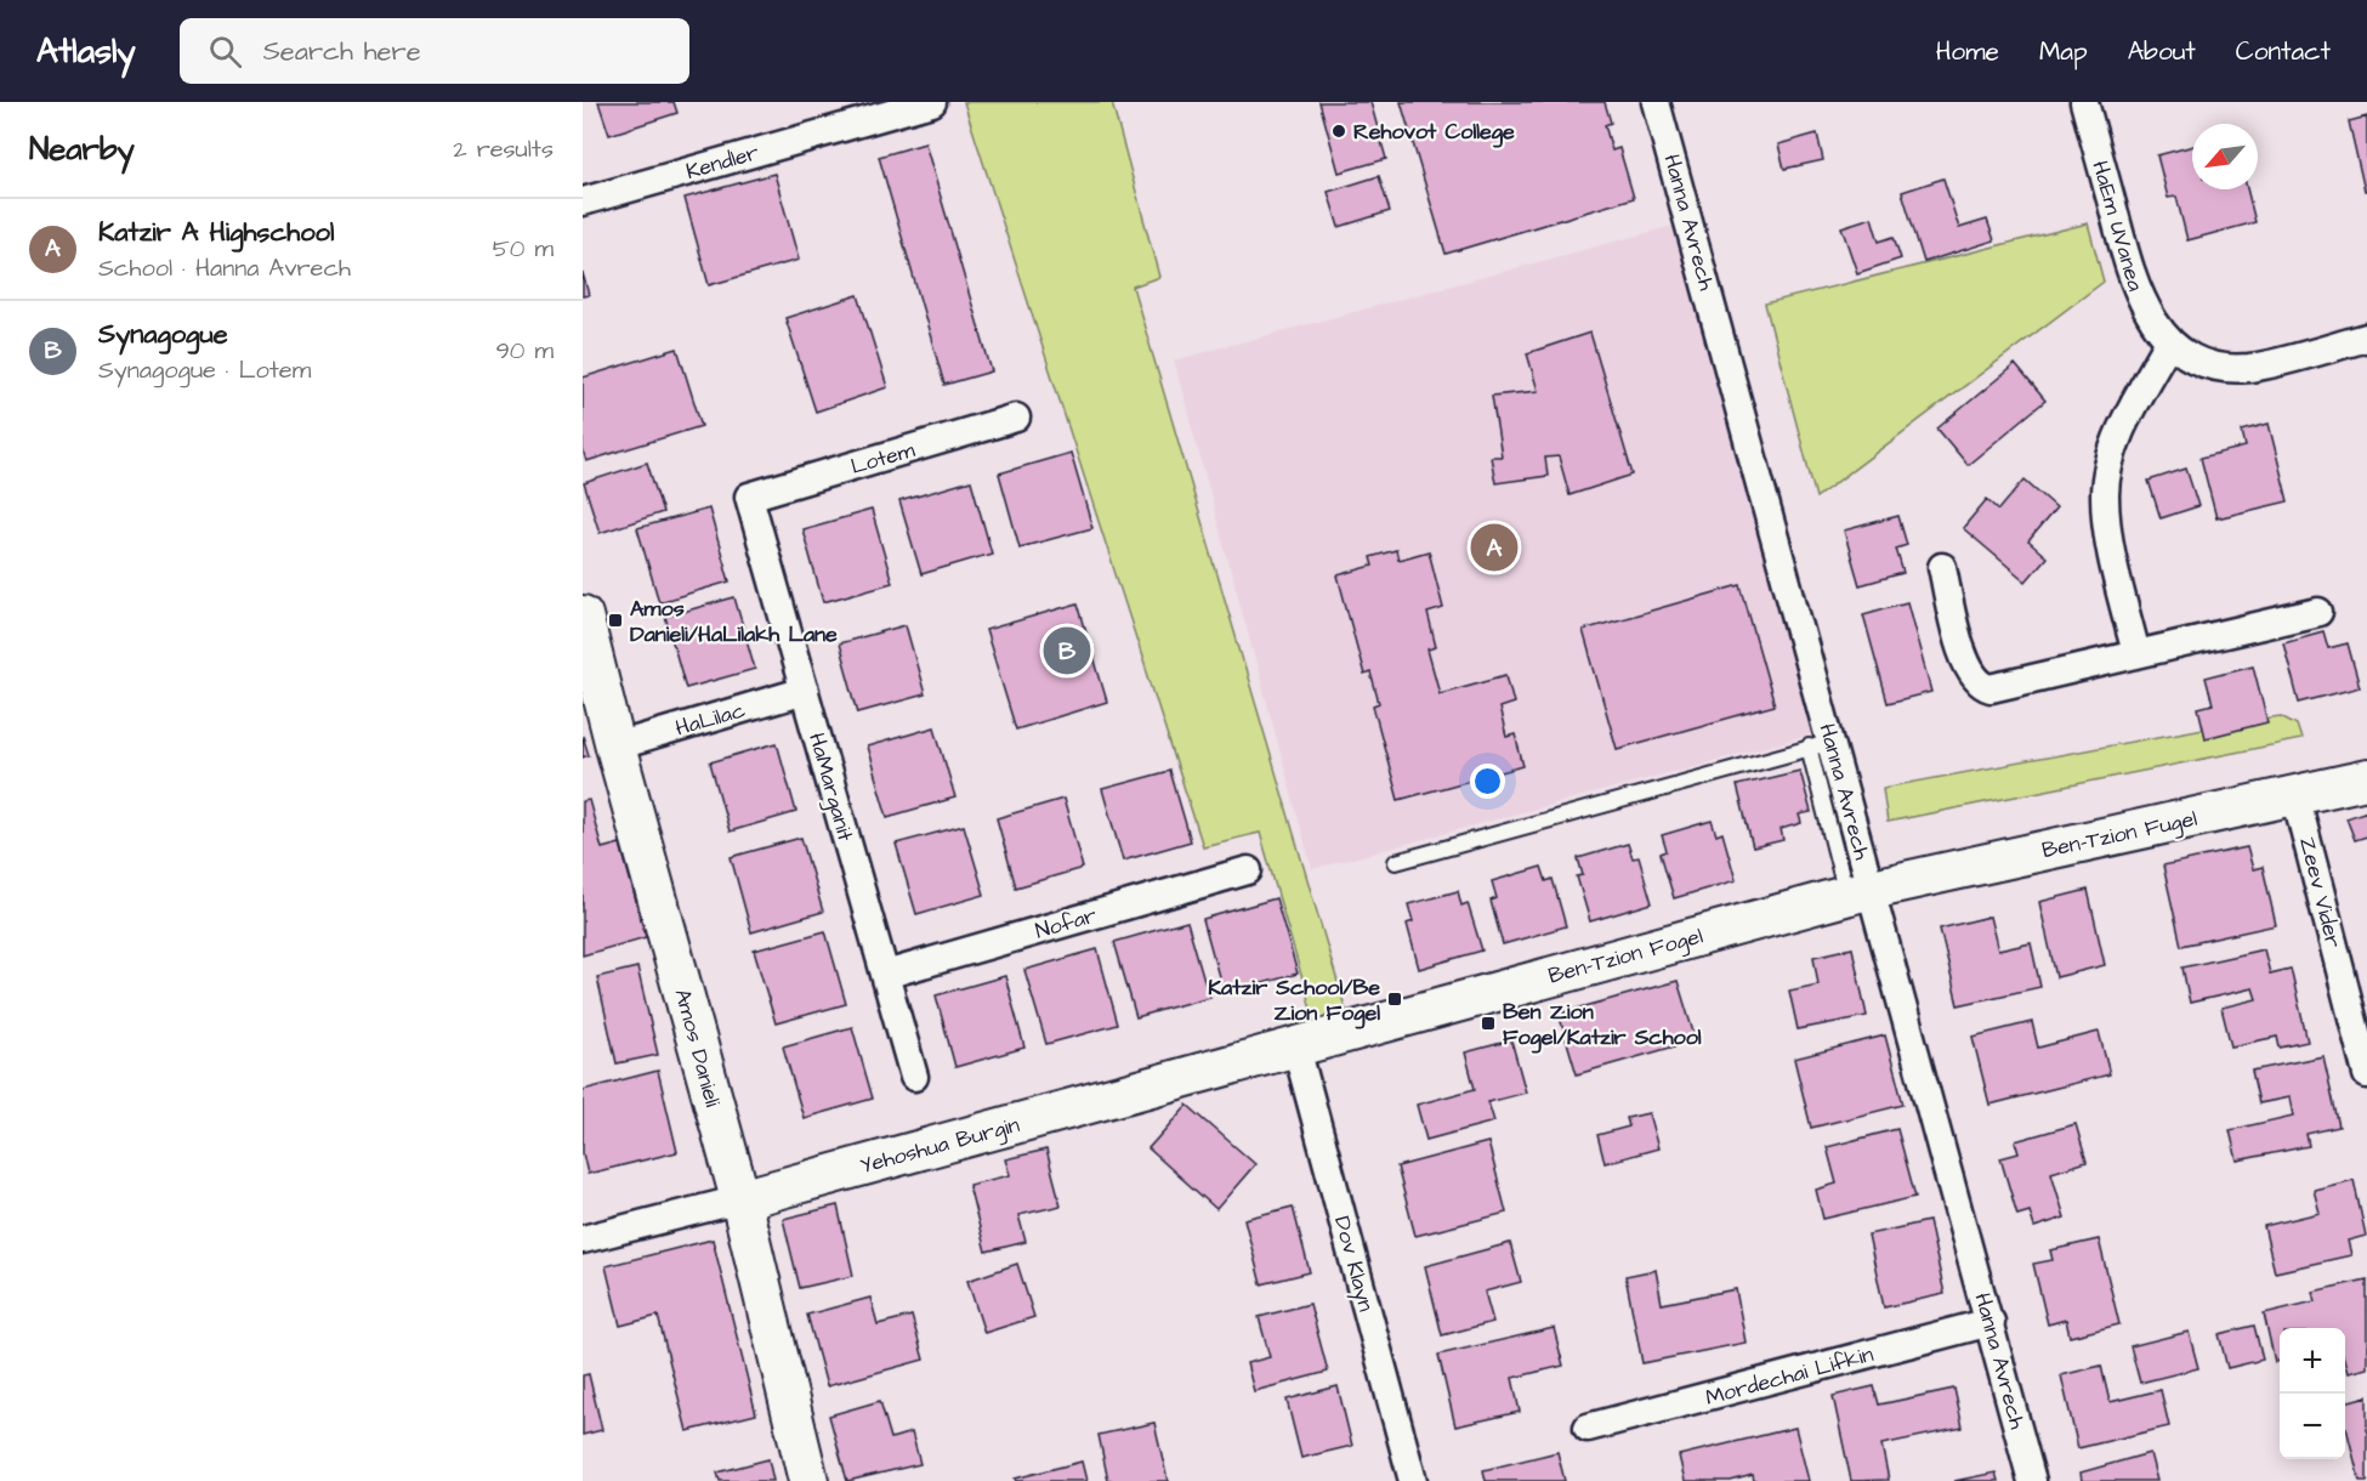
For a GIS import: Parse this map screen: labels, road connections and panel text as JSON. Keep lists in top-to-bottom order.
{
  "streets": {
    "street": [
      "Kendler",
      "Hanna Avrech",
      "HaEm UVanea",
      "Lotem",
      "HaLilac",
      "HaMarganit",
      "Ben-Tzion Fugel",
      "Zeev Vider",
      "Nofar",
      "Ben-Tzion Fogel",
      "Amos Danieli",
      "Yehoshua Burgin",
      "Dov Klayn",
      "Mordechai Lifkin"
    ]
  },
  "crossings": [
    ["Hanna Avrech", "Ben-Tzion Fugel"],
    ["Hanna Avrech", "Ben-Tzion Fogel"],
    ["Hanna Avrech", "Mordechai Lifkin"],
    ["Lotem", "HaMarganit"],
    ["HaLilac", "HaMarganit"],
    ["HaLilac", "Amos Danieli"],
    ["HaMarganit", "Nofar"],
    ["Ben-Tzion Fugel", "Zeev Vider"],
    ["Ben-Tzion Fugel", "Ben-Tzion Fogel"],
    ["Ben-Tzion Fogel", "Yehoshua Burgin"],
    ["Ben-Tzion Fogel", "Dov Klayn"],
    ["Amos Danieli", "Yehoshua Burgin"],
    ["Yehoshua Burgin", "Dov Klayn"]
  ],
  "places": {
    "other": ["Rehovot College"],
    "transit": ["Amos Danieli/HaLilakh Lane", "Katzir School/Be Zion Fogel", "Ben Zion Fogel/Katzir School"]
  },
  "north": "bottom left",
  "page": {
    "header": "Atlasly",
    "search": "Search here",
    "nav": [
      "Home",
      "Map",
      "About",
      "Contact"
    ],
    "heading": ["Nearby", "2 results"],
    "list": [
      {
        "mark": "A",
        "name": "Katzir A Highschool",
        "note": "School · Hanna Avrech",
        "value": "50 m"
      },
      {
        "mark": "B",
        "name": "Synagogue",
        "note": "Synagogue · Lotem",
        "value": "90 m"
      }
    ],
    "pins": ["A", "B"],
    "map_buttons": ["+", "−"]
  }
}
